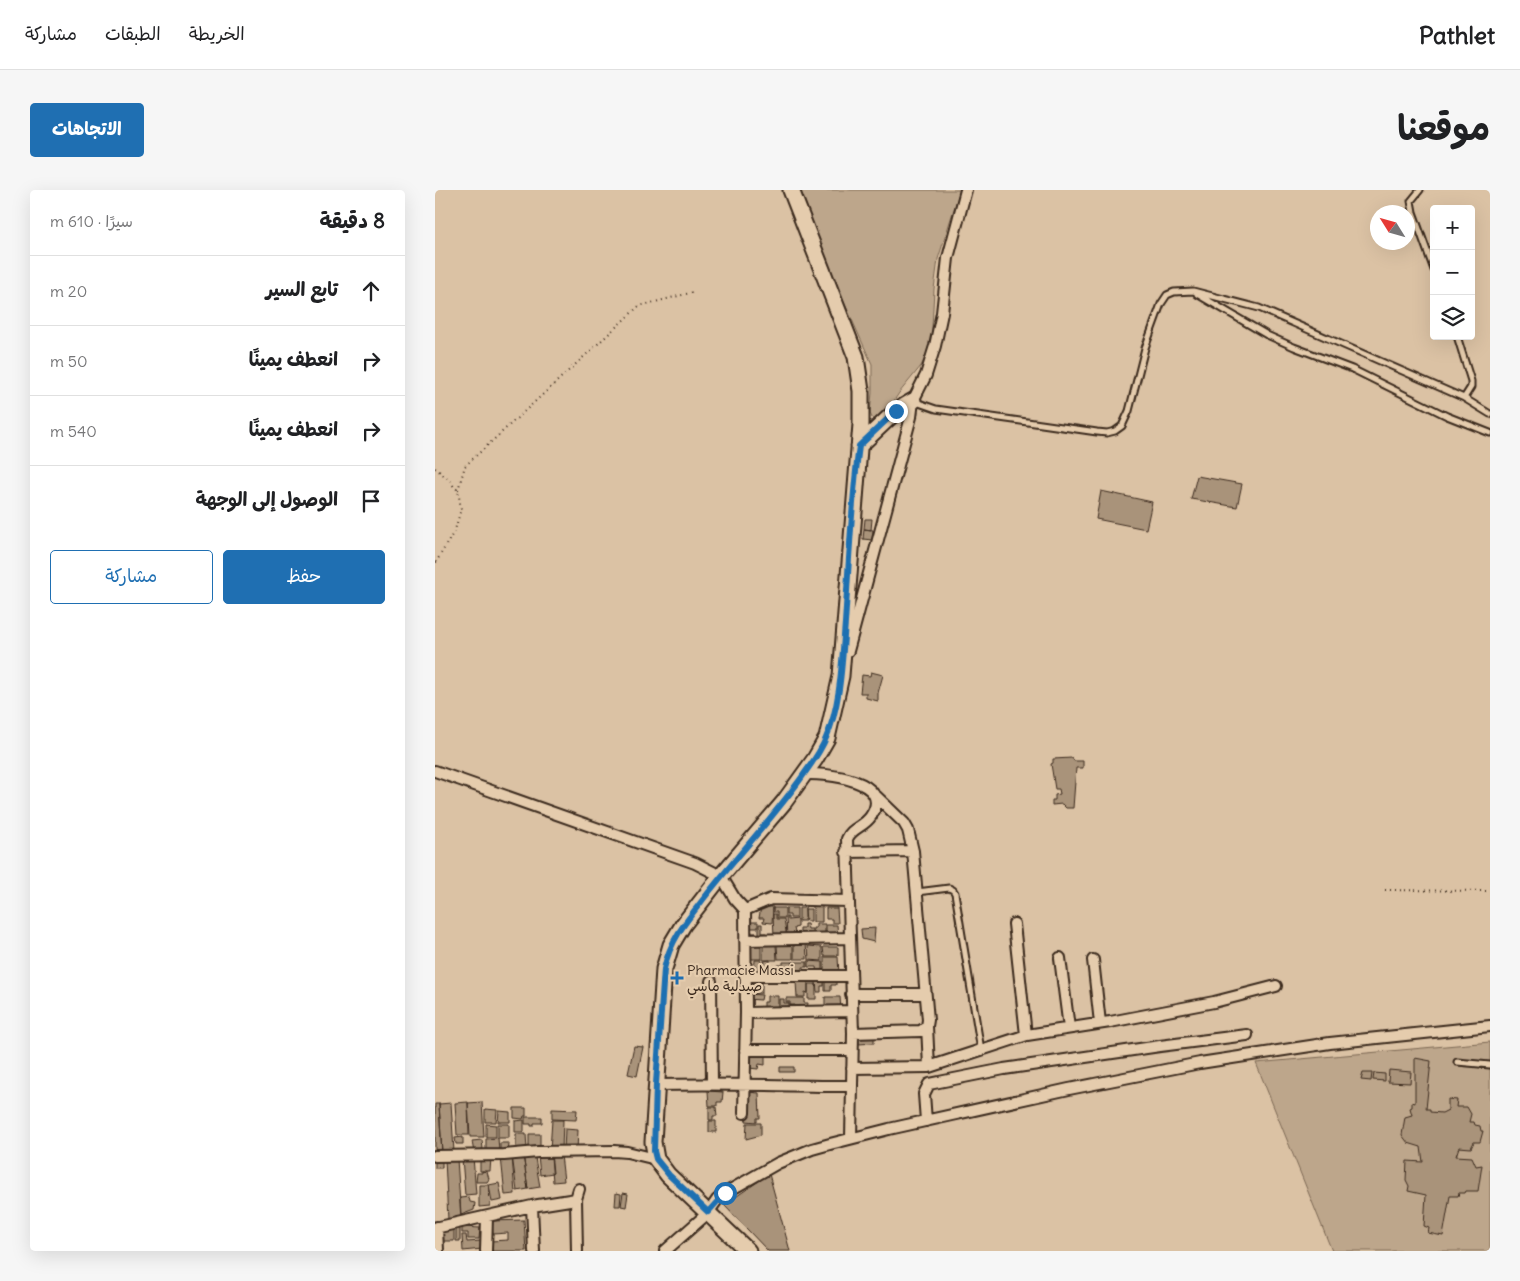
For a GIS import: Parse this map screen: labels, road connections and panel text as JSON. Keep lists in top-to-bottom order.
{
  "places": {
    "health": ["Pharmacie Massi صيدلية ماسي"]
  },
  "north": "top left",
  "page": {
    "header": "Pathlet",
    "nav": ["الخريطة", "الطبقات", "مشاركة"],
    "title": "موقعنا",
    "buttons": [
      "الاتجاهات",
      ["حفظ", "مشاركة"]
    ],
    "heading": ["8 دقيقة", "سيرًا · 610 m"],
    "map_buttons": ["+", "−"],
    "list": [
      ["تابع السير", "20 m"],
      ["انعطف يمينًا", "50 m"],
      ["انعطف يمينًا", "540 m"],
      "الوصول إلى الوجهة"
    ]
  }
}
